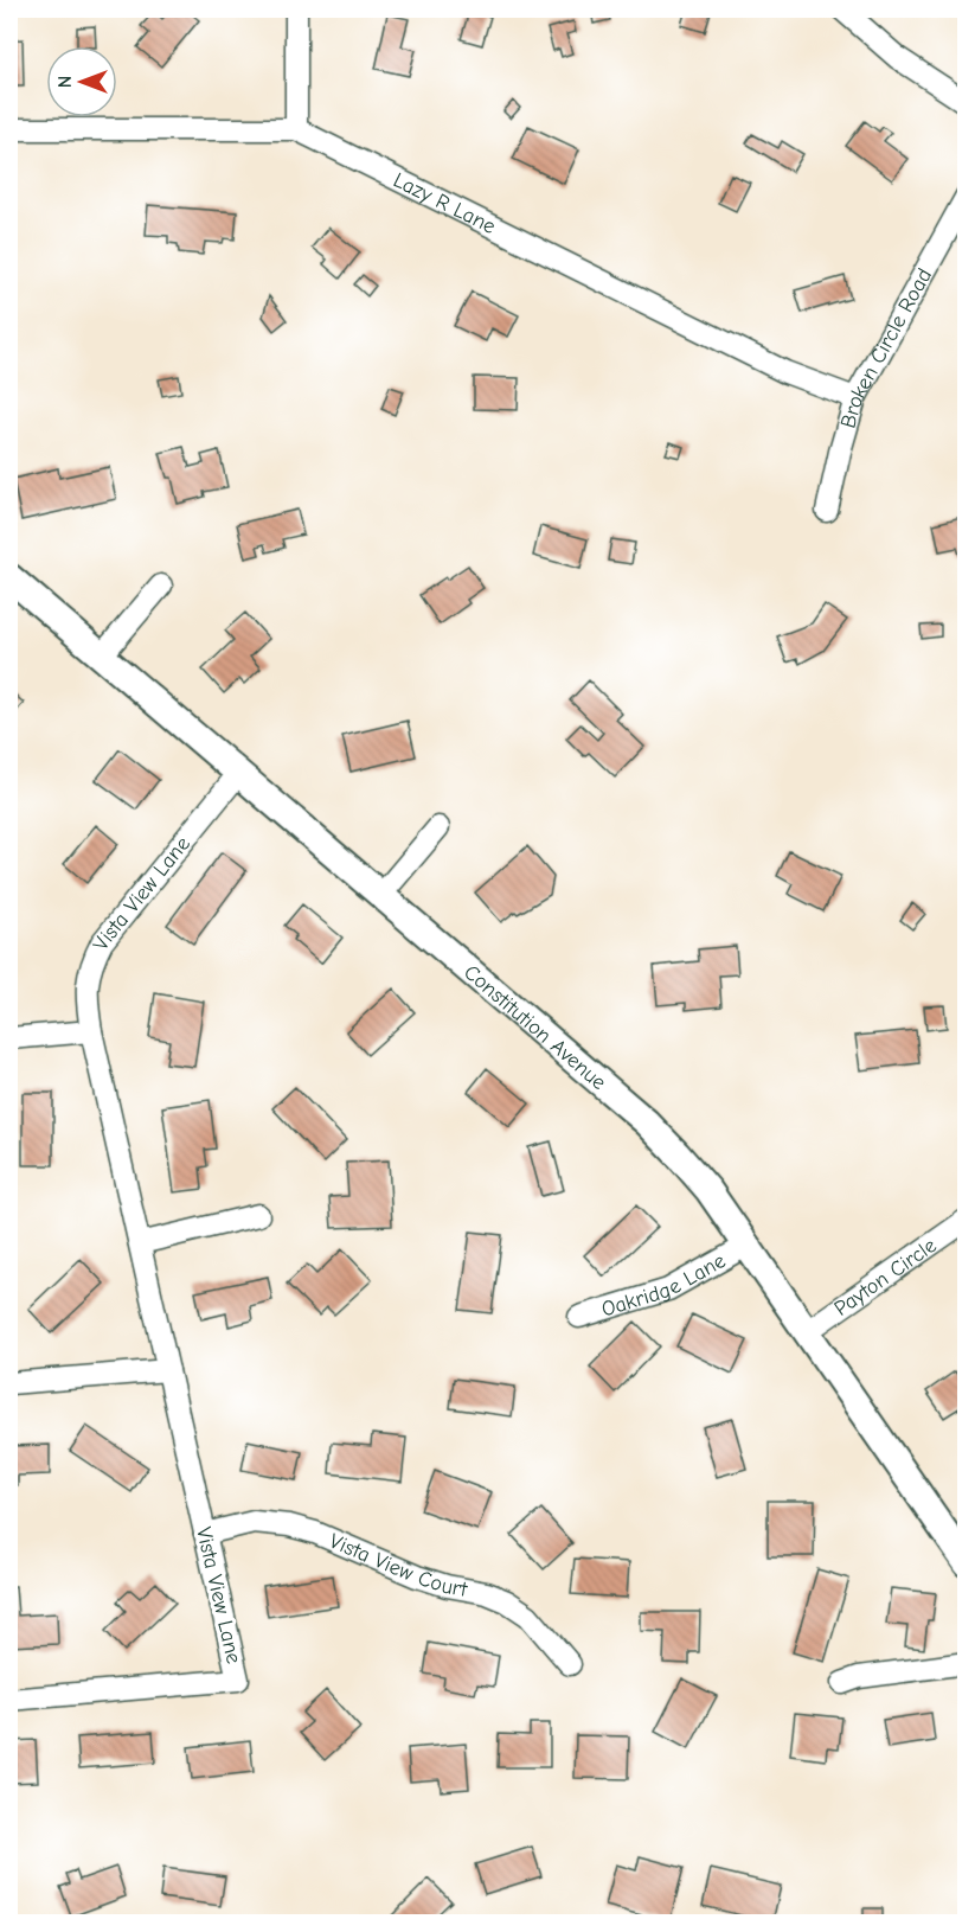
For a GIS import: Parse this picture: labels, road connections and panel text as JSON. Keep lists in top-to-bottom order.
{
  "streets": {
    "main road": ["Constitution Avenue"],
    "street": [
      "Lazy R Lane",
      "Broken Circle Road",
      "Vista View Lane",
      "Payton Circle",
      "Oakridge Lane",
      "Vista View Court"
    ]
  },
  "crossings": [
    ["Lazy R Lane", "Broken Circle Road"],
    ["Vista View Lane", "Constitution Avenue"],
    ["Vista View Lane", "Vista View Court"],
    ["Constitution Avenue", "Payton Circle"],
    ["Constitution Avenue", "Oakridge Lane"]
  ],
  "north": "left"
}
